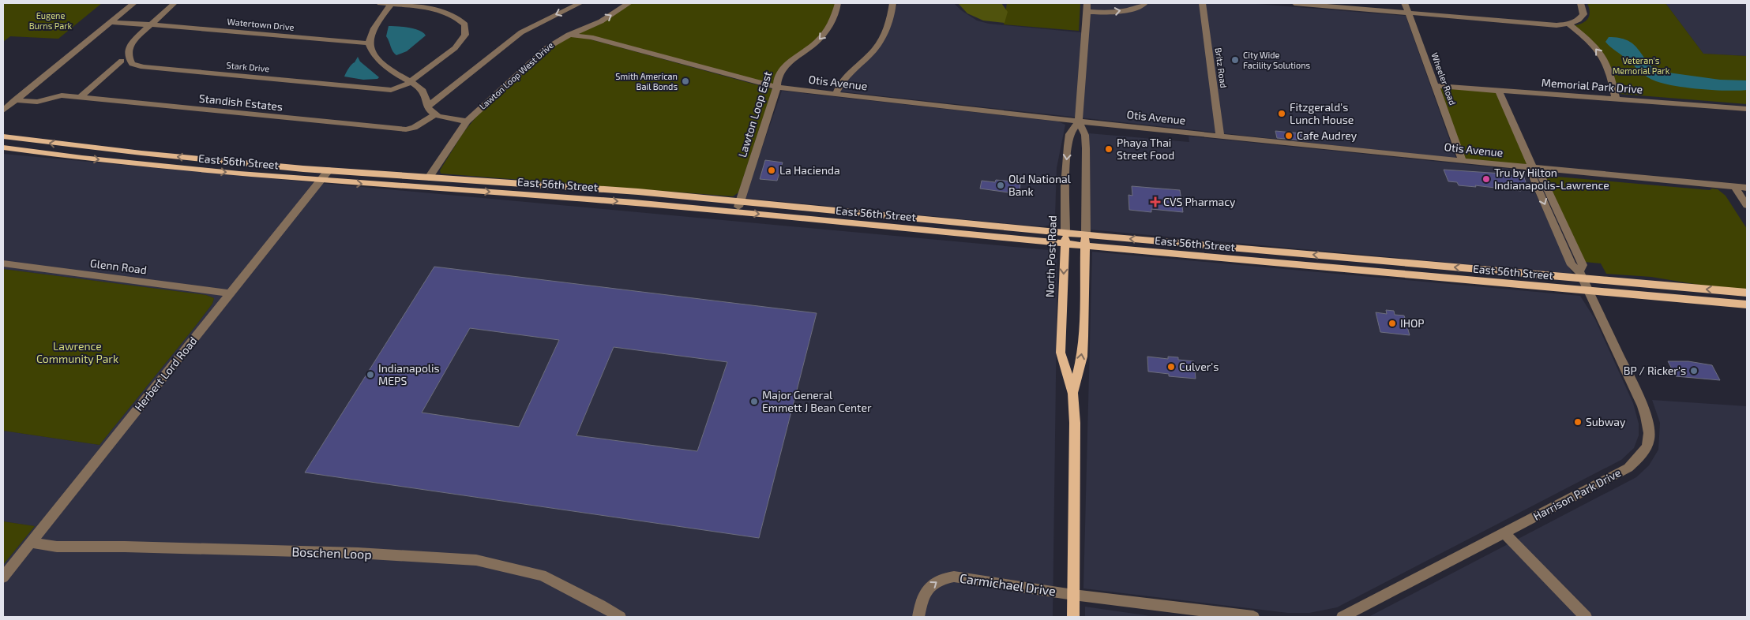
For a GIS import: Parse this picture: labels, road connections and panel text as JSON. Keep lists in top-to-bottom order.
{
  "streets": {
    "main road": ["East 56th Street", "North Post Road"],
    "street": [
      "Watertown Drive",
      "Stark Drive",
      "Britz Road",
      "Lawton Loop West Drive",
      "Wheeler Road",
      "Otis Avenue",
      "Memorial Park Drive",
      "Standish Estates",
      "Lawton Loop East",
      "Glenn Road",
      "Herbert Lord Road",
      "Harrison Park Drive",
      "Boschen Loop",
      "Carmichael Drive"
    ]
  },
  "crossings": [
    ["Watertown Drive", "Stark Drive"],
    ["Britz Road", "Otis Avenue"],
    ["Lawton Loop West Drive", "Otis Avenue"],
    ["Lawton Loop West Drive", "East 56th Street"],
    ["Wheeler Road", "Otis Avenue"],
    ["Wheeler Road", "Memorial Park Drive"],
    ["Otis Avenue", "Lawton Loop East"],
    ["Otis Avenue", "North Post Road"],
    ["Otis Avenue", "Harrison Park Drive"],
    ["Lawton Loop East", "East 56th Street"],
    ["East 56th Street", "North Post Road"],
    ["East 56th Street", "Herbert Lord Road"],
    ["East 56th Street", "Harrison Park Drive"],
    ["North Post Road", "Carmichael Drive"],
    ["Glenn Road", "Herbert Lord Road"],
    ["Herbert Lord Road", "Boschen Loop"]
  ],
  "one_way": ["Carmichael Drive"],
  "parks": ["Eugene Burns Park", "Veteran's Memorial Park", "Lawrence Community Park"],
  "places": {
    "other": [
      "City Wide Facility Solutions",
      "Smith American Bail Bonds",
      "Fitzgerald's Lunch House",
      "Cafe Audrey",
      "Phaya Thai Street Food",
      "La Hacienda",
      "Tru by Hilton Indianapolis-Lawrence",
      "Old National Bank",
      "IHOP",
      "Culver's",
      "BP / Ricker's",
      "Indianapolis MEPS",
      "Major General Emmett J Bean Center",
      "Subway"
    ],
    "health": ["CVS Pharmacy"]
  }
}
